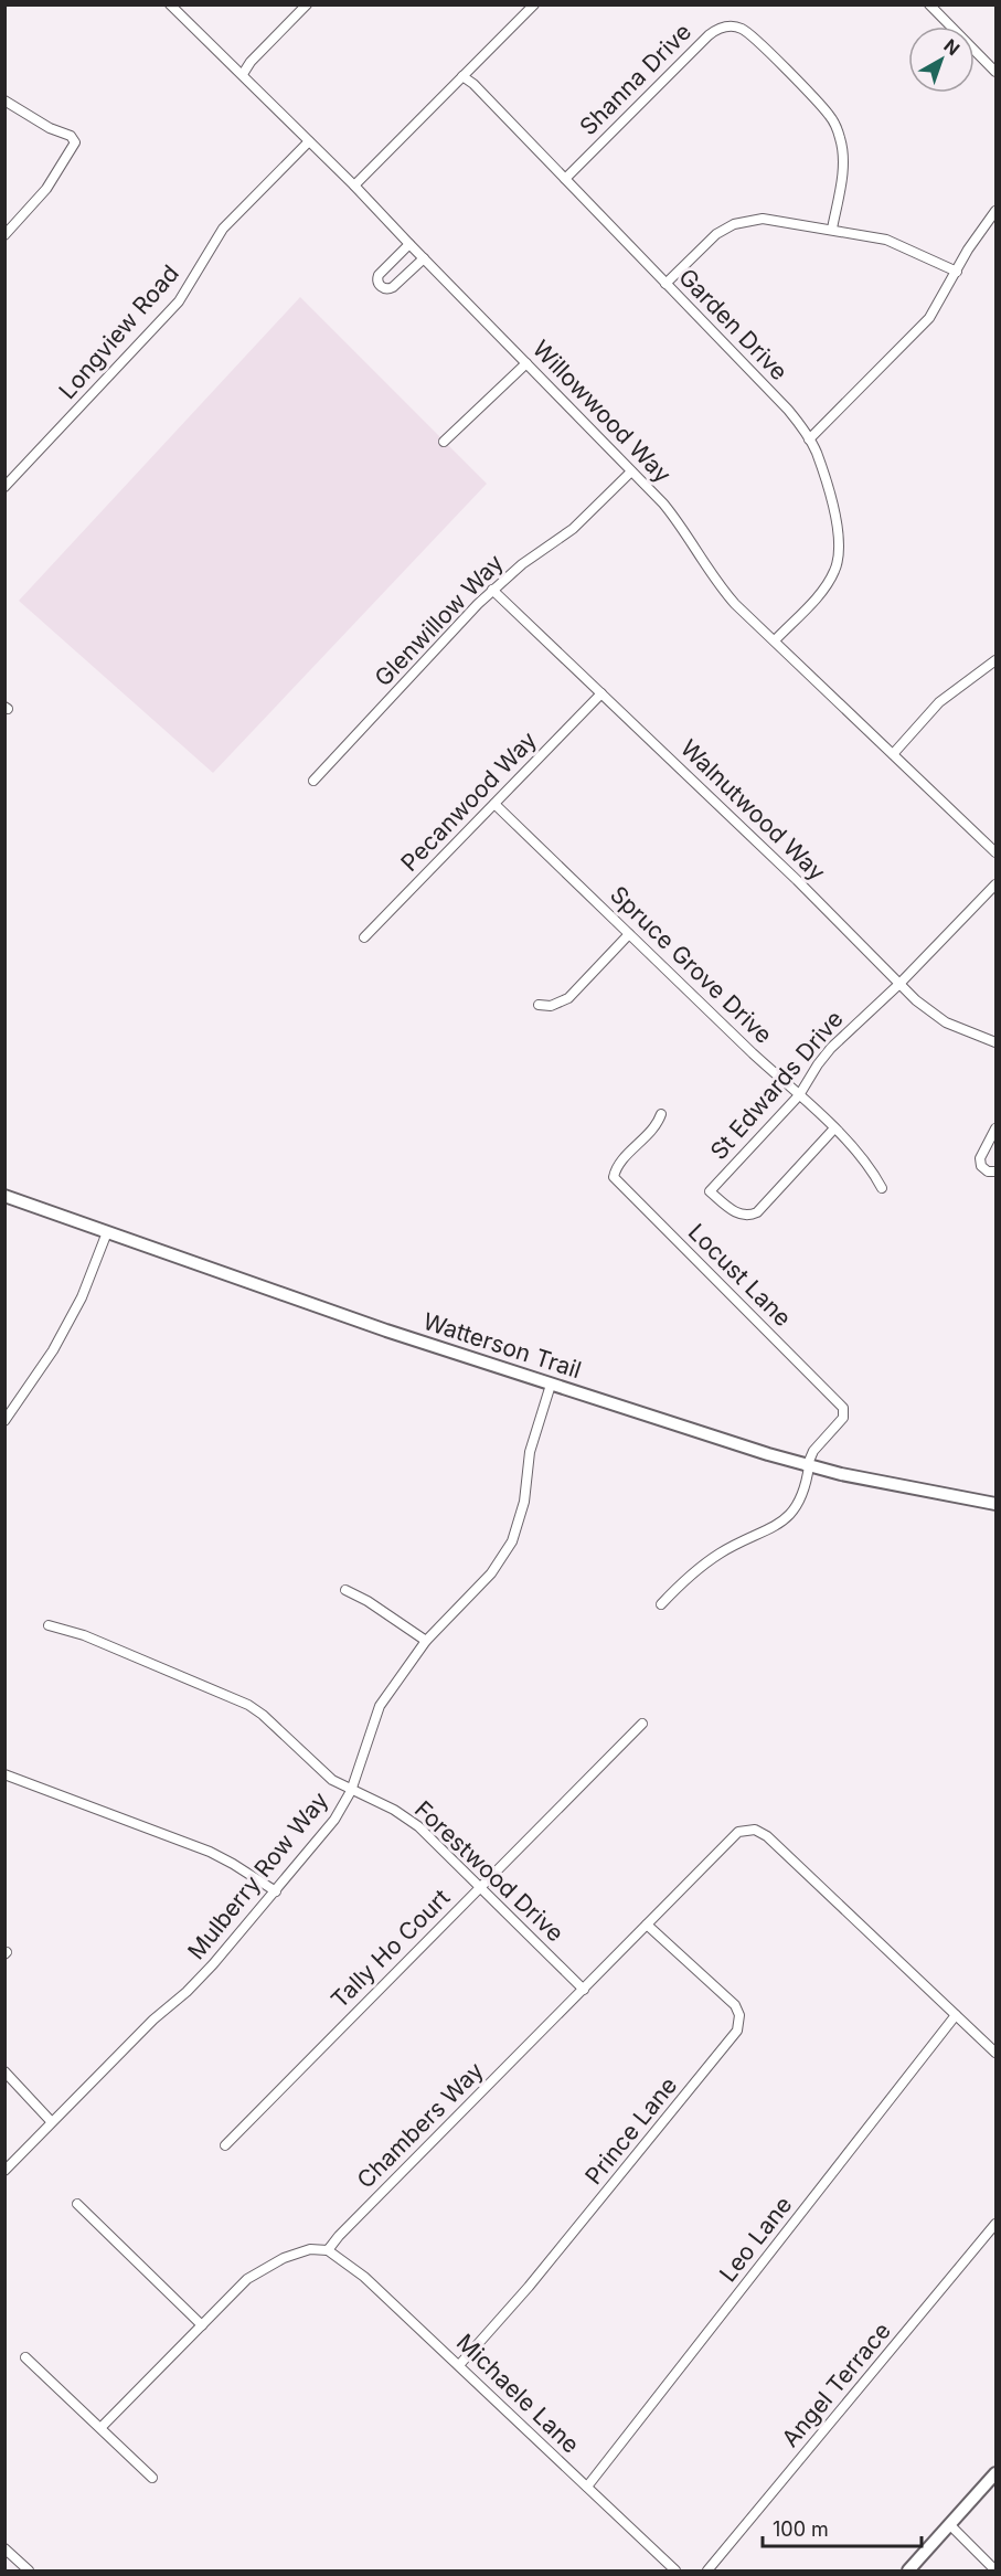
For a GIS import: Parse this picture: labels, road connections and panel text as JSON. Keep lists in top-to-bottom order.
{
  "streets": {
    "main road": ["Watterson Trail"],
    "street": [
      "Shanna Drive",
      "Garden Drive",
      "Longview Road",
      "Willowwood Way",
      "Glenwillow Way",
      "Pecanwood Way",
      "Walnutwood Way",
      "Spruce Grove Drive",
      "St Edwards Drive",
      "Locust Lane",
      "Forestwood Drive",
      "Mulberry Row Way",
      "Tally Ho Court",
      "Chambers Way",
      "Prince Lane",
      "Leo Lane",
      "Angel Terrace",
      "Michaele Lane"
    ]
  },
  "crossings": [
    ["Shanna Drive", "Garden Drive"],
    ["Garden Drive", "Willowwood Way"],
    ["Longview Road", "Willowwood Way"],
    ["Willowwood Way", "Glenwillow Way"],
    ["Glenwillow Way", "Walnutwood Way"],
    ["Pecanwood Way", "Walnutwood Way"],
    ["Pecanwood Way", "Spruce Grove Drive"],
    ["Walnutwood Way", "St Edwards Drive"],
    ["Spruce Grove Drive", "St Edwards Drive"],
    ["Locust Lane", "Watterson Trail"],
    ["Watterson Trail", "Mulberry Row Way"],
    ["Forestwood Drive", "Mulberry Row Way"],
    ["Forestwood Drive", "Tally Ho Court"],
    ["Forestwood Drive", "Chambers Way"],
    ["Chambers Way", "Prince Lane"],
    ["Chambers Way", "Leo Lane"],
    ["Chambers Way", "Michaele Lane"],
    ["Prince Lane", "Michaele Lane"],
    ["Leo Lane", "Michaele Lane"]
  ],
  "scale_bar": "100 m",
  "north": "top right"
}
